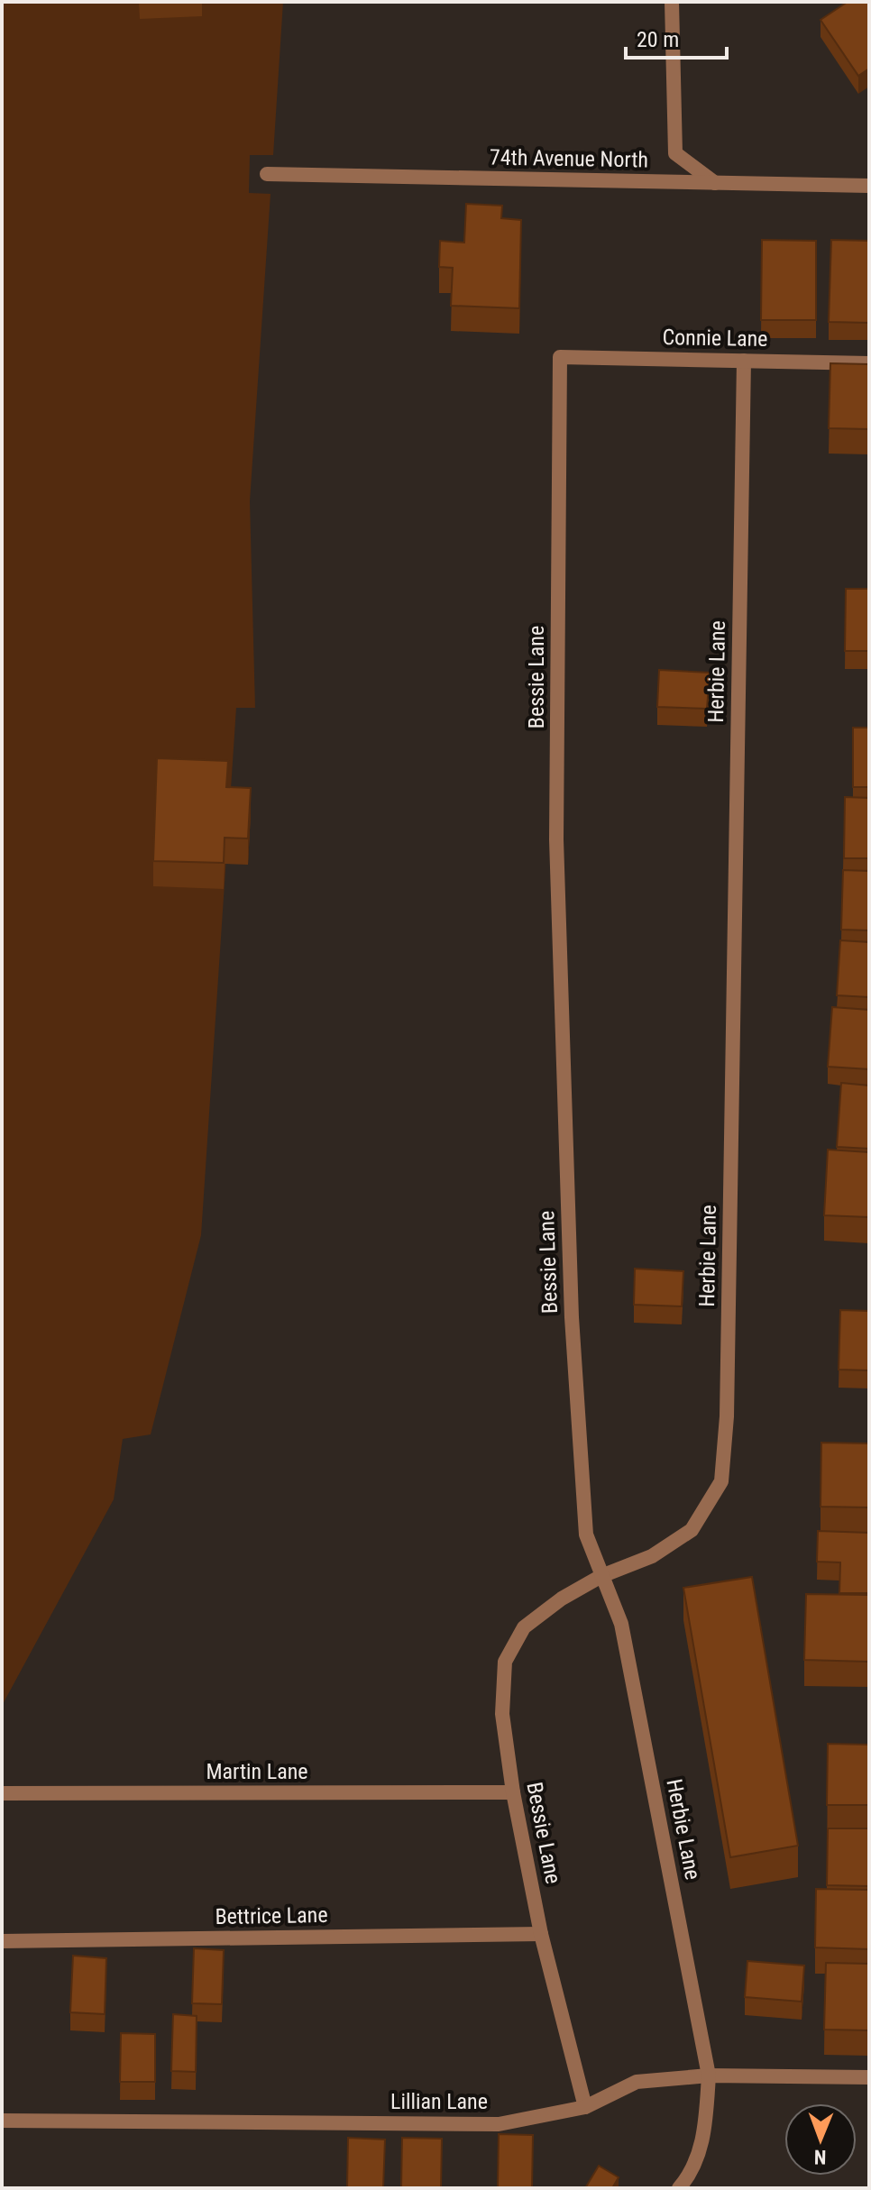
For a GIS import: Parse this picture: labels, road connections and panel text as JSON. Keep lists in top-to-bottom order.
{
  "streets": {
    "street": [
      "74th Avenue North",
      "Connie Lane",
      "Herbie Lane",
      "Bessie Lane",
      "Martin Lane",
      "Bettrice Lane",
      "Lillian Lane"
    ]
  },
  "crossings": [
    ["Connie Lane", "Herbie Lane"],
    ["Connie Lane", "Bessie Lane"],
    ["Herbie Lane", "Bessie Lane"],
    ["Herbie Lane", "Lillian Lane"],
    ["Bessie Lane", "Martin Lane"],
    ["Bessie Lane", "Bettrice Lane"],
    ["Bessie Lane", "Lillian Lane"]
  ],
  "scale_bar": "20 m",
  "north": "bottom"
}
